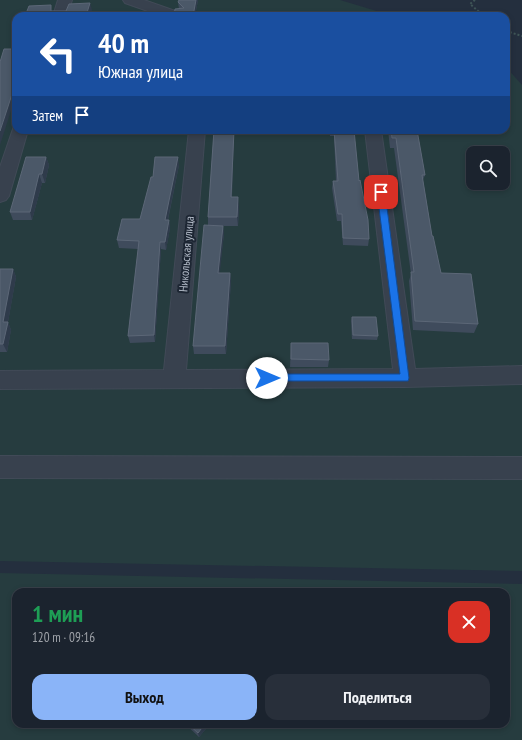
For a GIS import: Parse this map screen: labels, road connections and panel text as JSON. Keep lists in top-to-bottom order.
{
  "streets": {
    "street": ["Никольская улица"]
  },
  "page": {
    "turn": ["40 m", "Южная улица"],
    "then": "Затем",
    "heading": ["1 мин", "120 m · 09:16"],
    "buttons": ["Выход", "Поделиться"]
  }
}
